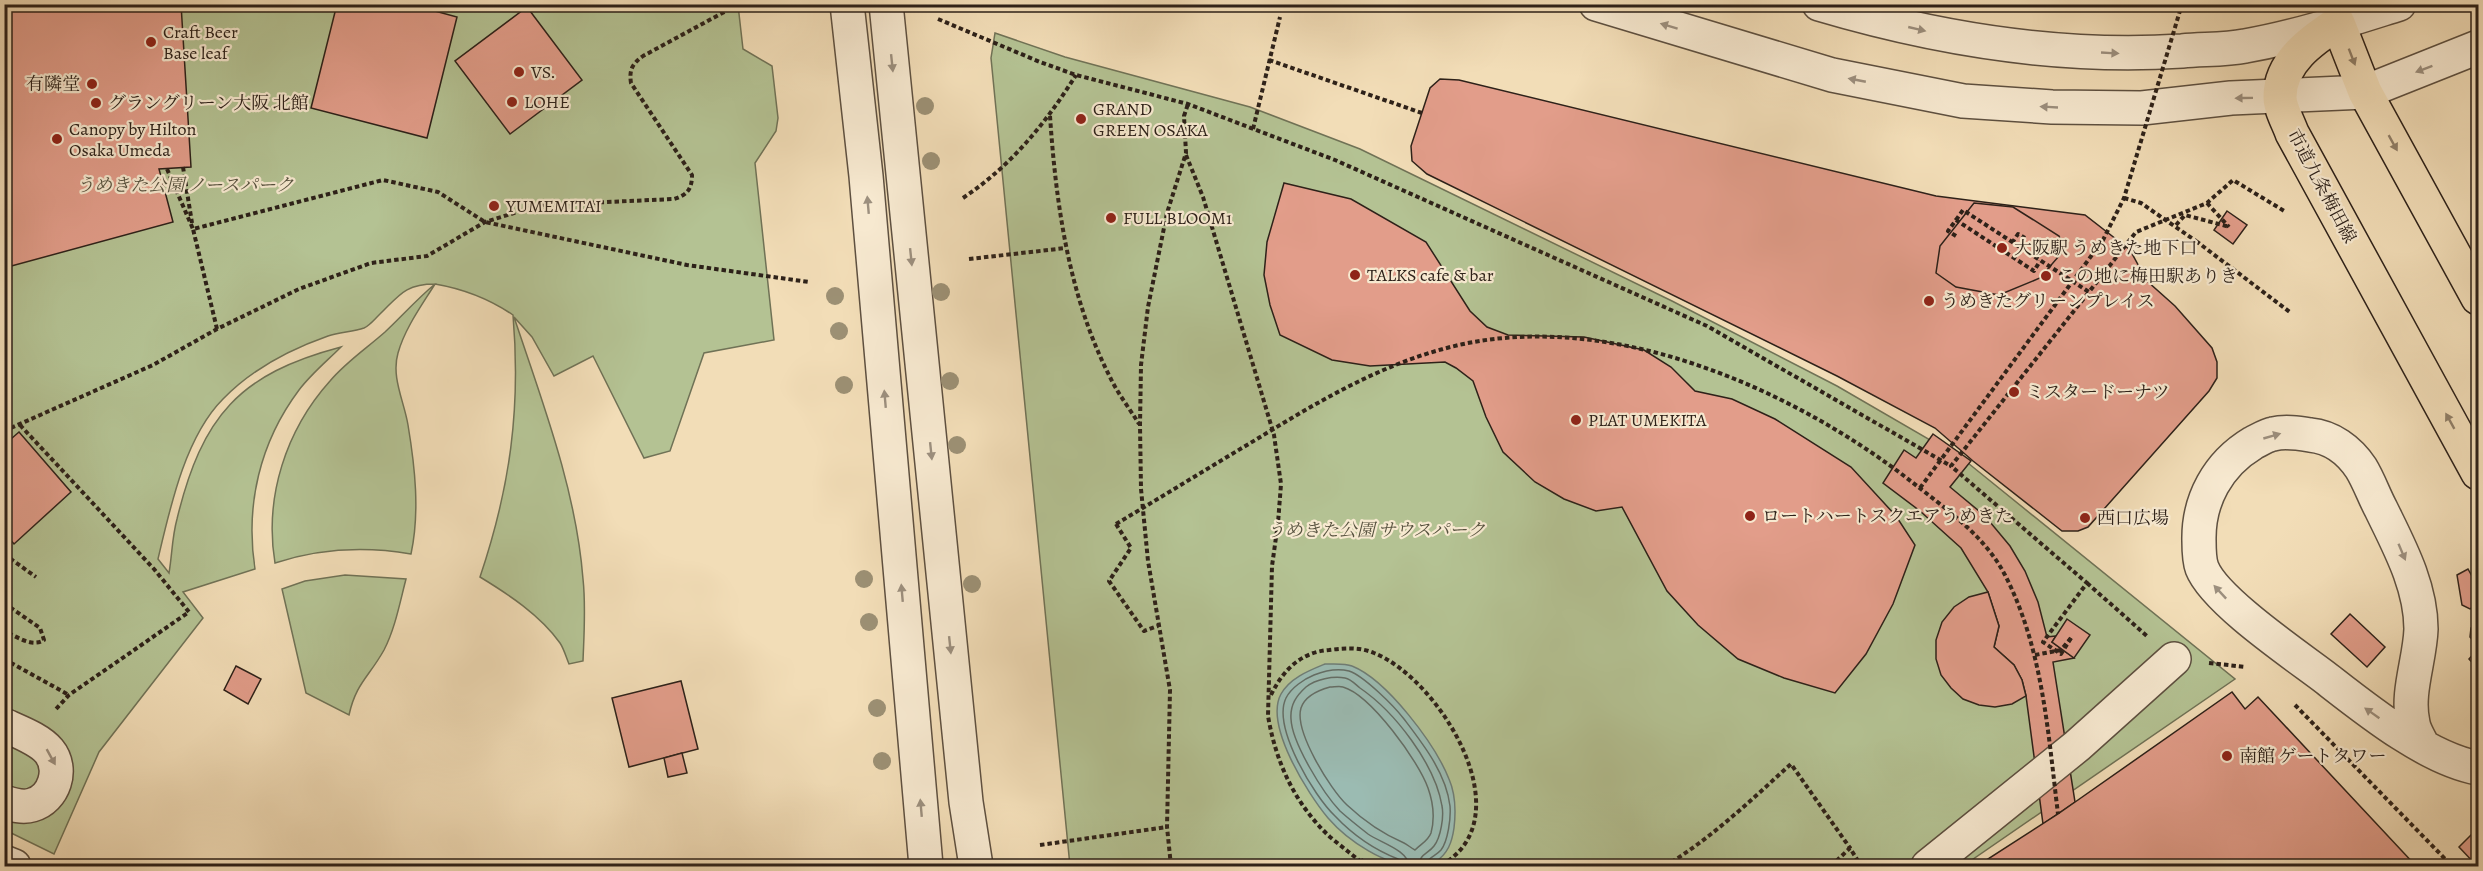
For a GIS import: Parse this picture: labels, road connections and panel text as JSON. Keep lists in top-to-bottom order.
{
  "streets": {
    "main road": ["市道九条梅田線"]
  },
  "parks": ["うめきた公園 ノースパーク", "うめきた公園 サウスパーク"],
  "places": [
    "Craft Beer Base leaf",
    "VS.",
    "有隣堂",
    "LOHE",
    "グラングリーン大阪 北館",
    "GRAND GREEN OSAKA",
    "Canopy by Hilton Osaka Umeda",
    "YUMEMITAI",
    "FULL BLOOM1",
    "大阪駅 うめきた地下口",
    "TALKS cafe & bar",
    "この地に梅田駅ありき",
    "うめきたグリーンプレイス",
    "ミスタードーナツ",
    "PLAT UMEKITA",
    "ロートハートスクエアうめきた",
    "西口広場",
    "南館 ゲートタワー"
  ]
}
